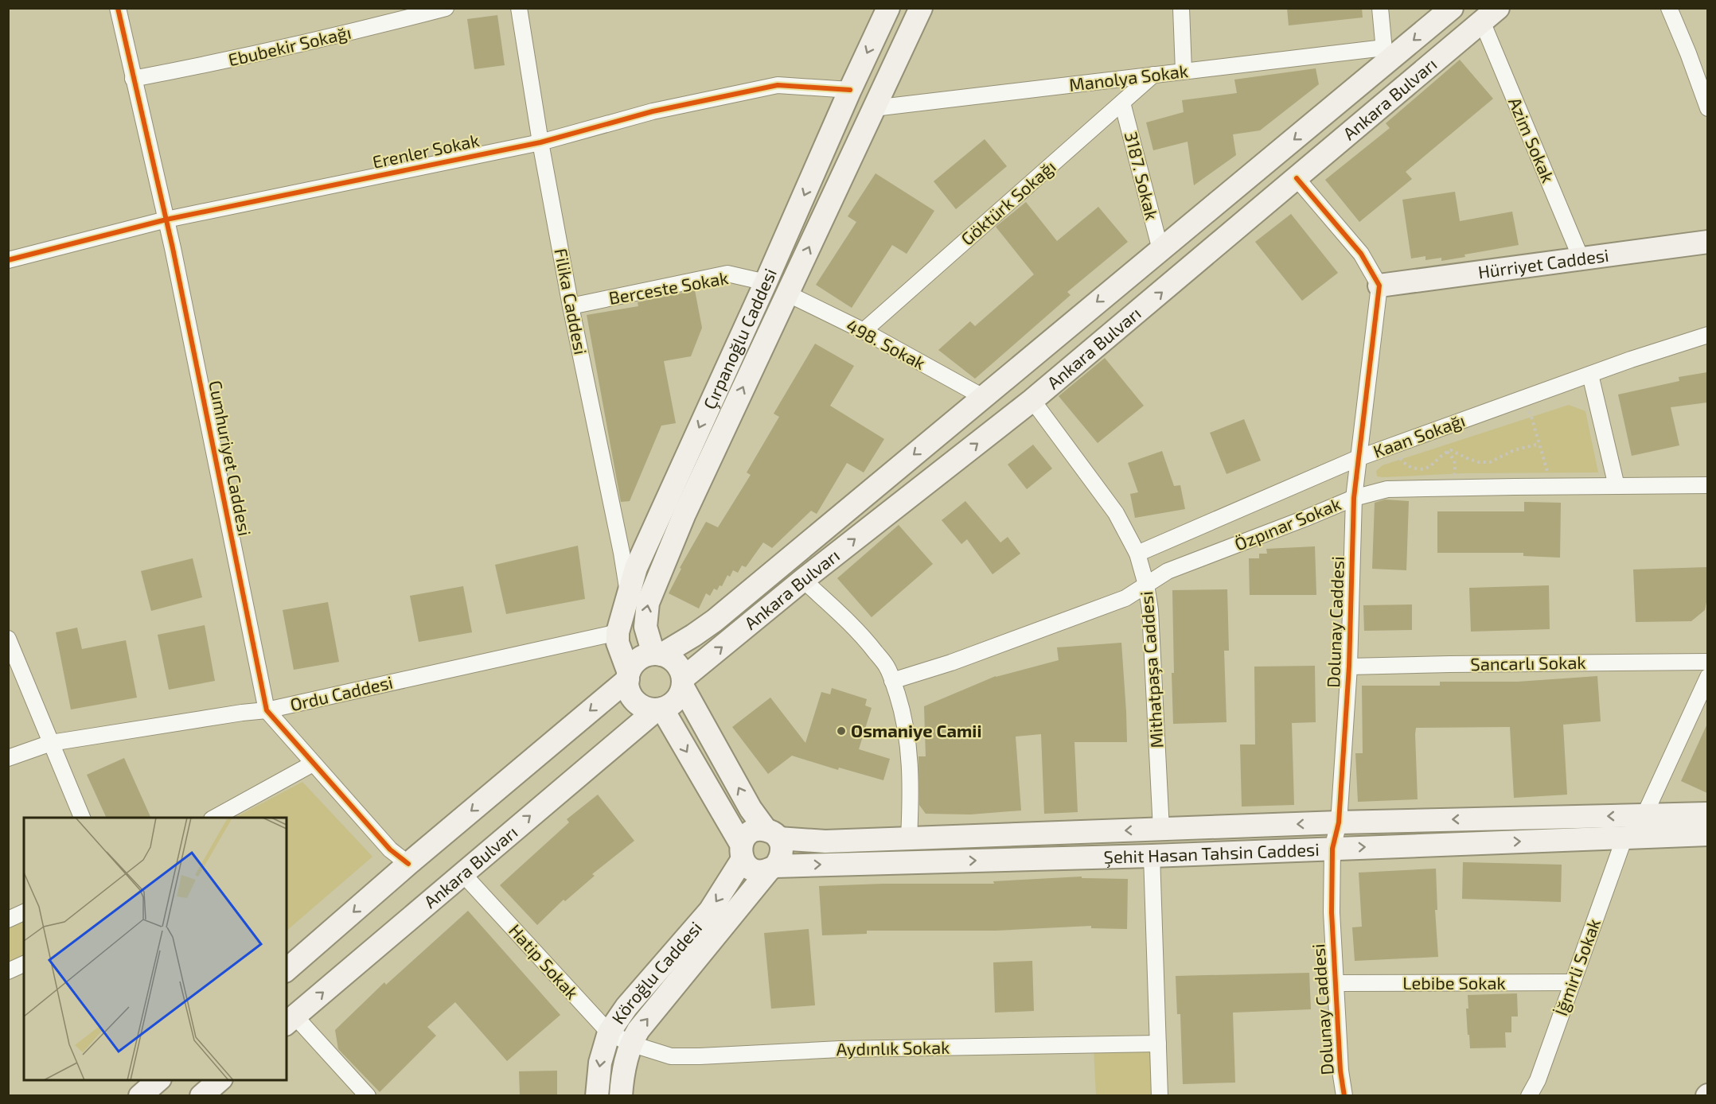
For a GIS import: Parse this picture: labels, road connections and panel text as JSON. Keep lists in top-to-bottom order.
{
  "streets": {
    "main road": [
      "Ankara Bulvarı",
      "Hürriyet Caddesi",
      "Çırpanoğlu Caddesi",
      "Şehit Hasan Tahsin Caddesi",
      "Köroğlu Caddesi"
    ],
    "street": [
      "Ebubekir Sokağı",
      "Manolya Sokak",
      "Azim Sokak",
      "Erenler Sokak",
      "3187. Sokak",
      "Göktürk Sokağı",
      "Berceste Sokak",
      "Filika Caddesi",
      "498. Sokak",
      "Kaan Sokağı",
      "Cumhuriyet Caddesi",
      "Özpınar Sokak",
      "Dolunay Caddesi",
      "Sancarlı Sokak",
      "Mithatpaşa Caddesi",
      "Ordu Caddesi",
      "Hatip Sokak",
      "İğmirli Sokak",
      "Lebibe Sokak",
      "Aydınlık Sokak"
    ]
  },
  "crossings": [
    ["Ebubekir Sokağı", "Cumhuriyet Caddesi"],
    ["Manolya Sokak", "Ankara Bulvarı"],
    ["Manolya Sokak", "Göktürk Sokağı"],
    ["Manolya Sokak", "Çırpanoğlu Caddesi"],
    ["Ankara Bulvarı", "Azim Sokak"],
    ["Ankara Bulvarı", "3187. Sokak"],
    ["Ankara Bulvarı", "Çırpanoğlu Caddesi"],
    ["Ankara Bulvarı", "498. Sokak"],
    ["Ankara Bulvarı", "Cumhuriyet Caddesi"],
    ["Ankara Bulvarı", "Mithatpaşa Caddesi"],
    ["Ankara Bulvarı", "Şehit Hasan Tahsin Caddesi"],
    ["Ankara Bulvarı", "Hatip Sokak"],
    ["Azim Sokak", "Hürriyet Caddesi"],
    ["Erenler Sokak", "Filika Caddesi"],
    ["Erenler Sokak", "Çırpanoğlu Caddesi"],
    ["Erenler Sokak", "Cumhuriyet Caddesi"],
    ["3187. Sokak", "Göktürk Sokağı"],
    ["Göktürk Sokağı", "498. Sokak"],
    ["Hürriyet Caddesi", "Dolunay Caddesi"],
    ["Berceste Sokak", "Filika Caddesi"],
    ["Berceste Sokak", "Çırpanoğlu Caddesi"],
    ["Filika Caddesi", "Çırpanoğlu Caddesi"],
    ["Çırpanoğlu Caddesi", "498. Sokak"],
    ["Çırpanoğlu Caddesi", "Ordu Caddesi"],
    ["Çırpanoğlu Caddesi", "Şehit Hasan Tahsin Caddesi"],
    ["Kaan Sokağı", "Dolunay Caddesi"],
    ["Kaan Sokağı", "Mithatpaşa Caddesi"],
    ["Cumhuriyet Caddesi", "Ordu Caddesi"],
    ["Özpınar Sokak", "Dolunay Caddesi"],
    ["Özpınar Sokak", "Mithatpaşa Caddesi"],
    ["Dolunay Caddesi", "Sancarlı Sokak"],
    ["Dolunay Caddesi", "Şehit Hasan Tahsin Caddesi"],
    ["Dolunay Caddesi", "Lebibe Sokak"],
    ["Mithatpaşa Caddesi", "Şehit Hasan Tahsin Caddesi"],
    ["Şehit Hasan Tahsin Caddesi", "İğmirli Sokak"],
    ["Şehit Hasan Tahsin Caddesi", "Köroğlu Caddesi"],
    ["Hatip Sokak", "Köroğlu Caddesi"],
    ["Hatip Sokak", "Aydınlık Sokak"],
    ["İğmirli Sokak", "Lebibe Sokak"],
    ["Köroğlu Caddesi", "Aydınlık Sokak"]
  ],
  "places": ["Osmaniye Camii"]
}
